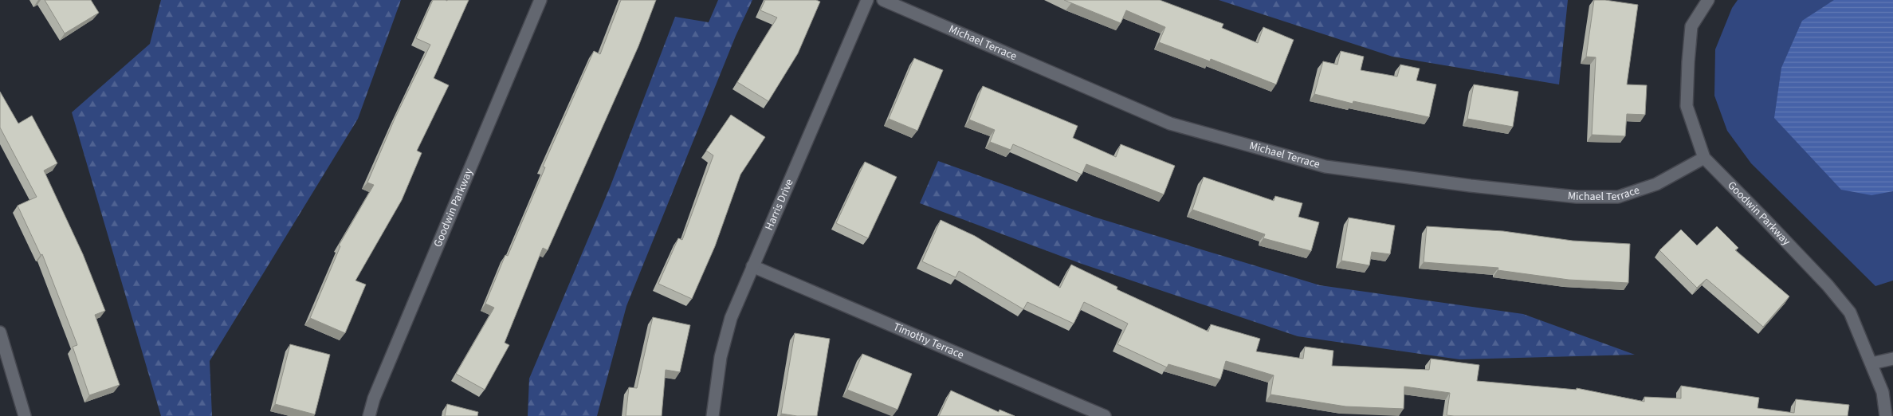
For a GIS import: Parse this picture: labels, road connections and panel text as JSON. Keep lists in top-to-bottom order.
{
  "streets": {
    "street": [
      "Michael Terrace",
      "Harris Drive",
      "Goodwin Parkway",
      "Timothy Terrace"
    ]
  },
  "crossings": [
    ["Michael Terrace", "Goodwin Parkway"],
    ["Harris Drive", "Timothy Terrace"]
  ]
}
